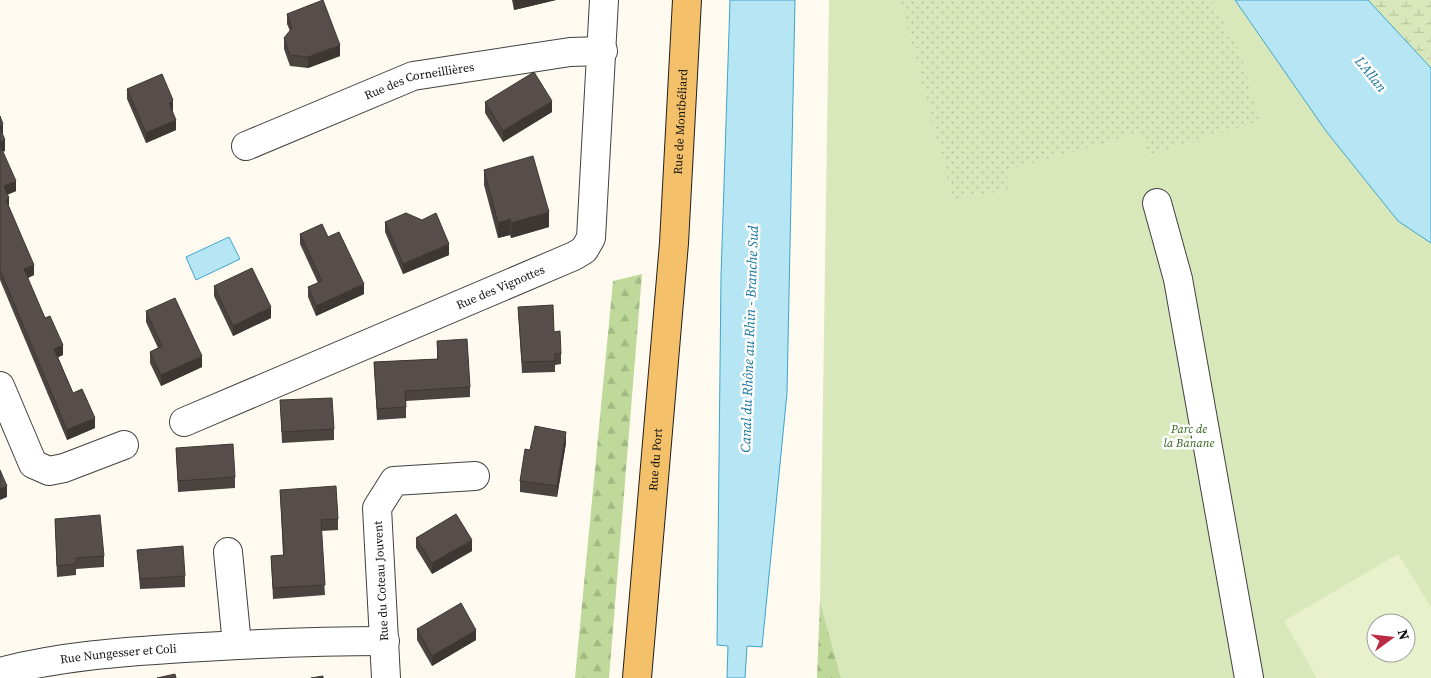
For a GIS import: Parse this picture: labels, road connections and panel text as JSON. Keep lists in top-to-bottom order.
{
  "streets": {
    "main road": ["Rue de Montbéliard", "Rue du Port"],
    "street": [
      "Rue des Corneillières",
      "Rue des Vignottes",
      "Rue du Coteau Jouvent",
      "Rue Nungesser et Coli"
    ]
  },
  "crossings": [
    ["Rue des Corneillières", "Rue des Vignottes"],
    ["Rue de Montbéliard", "Rue du Port"],
    ["Rue du Coteau Jouvent", "Rue Nungesser et Coli"]
  ],
  "water": ["L'Allan", "Canal du Rhône au Rhin - Branche Sud"],
  "parks": ["Parc de la Banane"],
  "north": "right"
}
